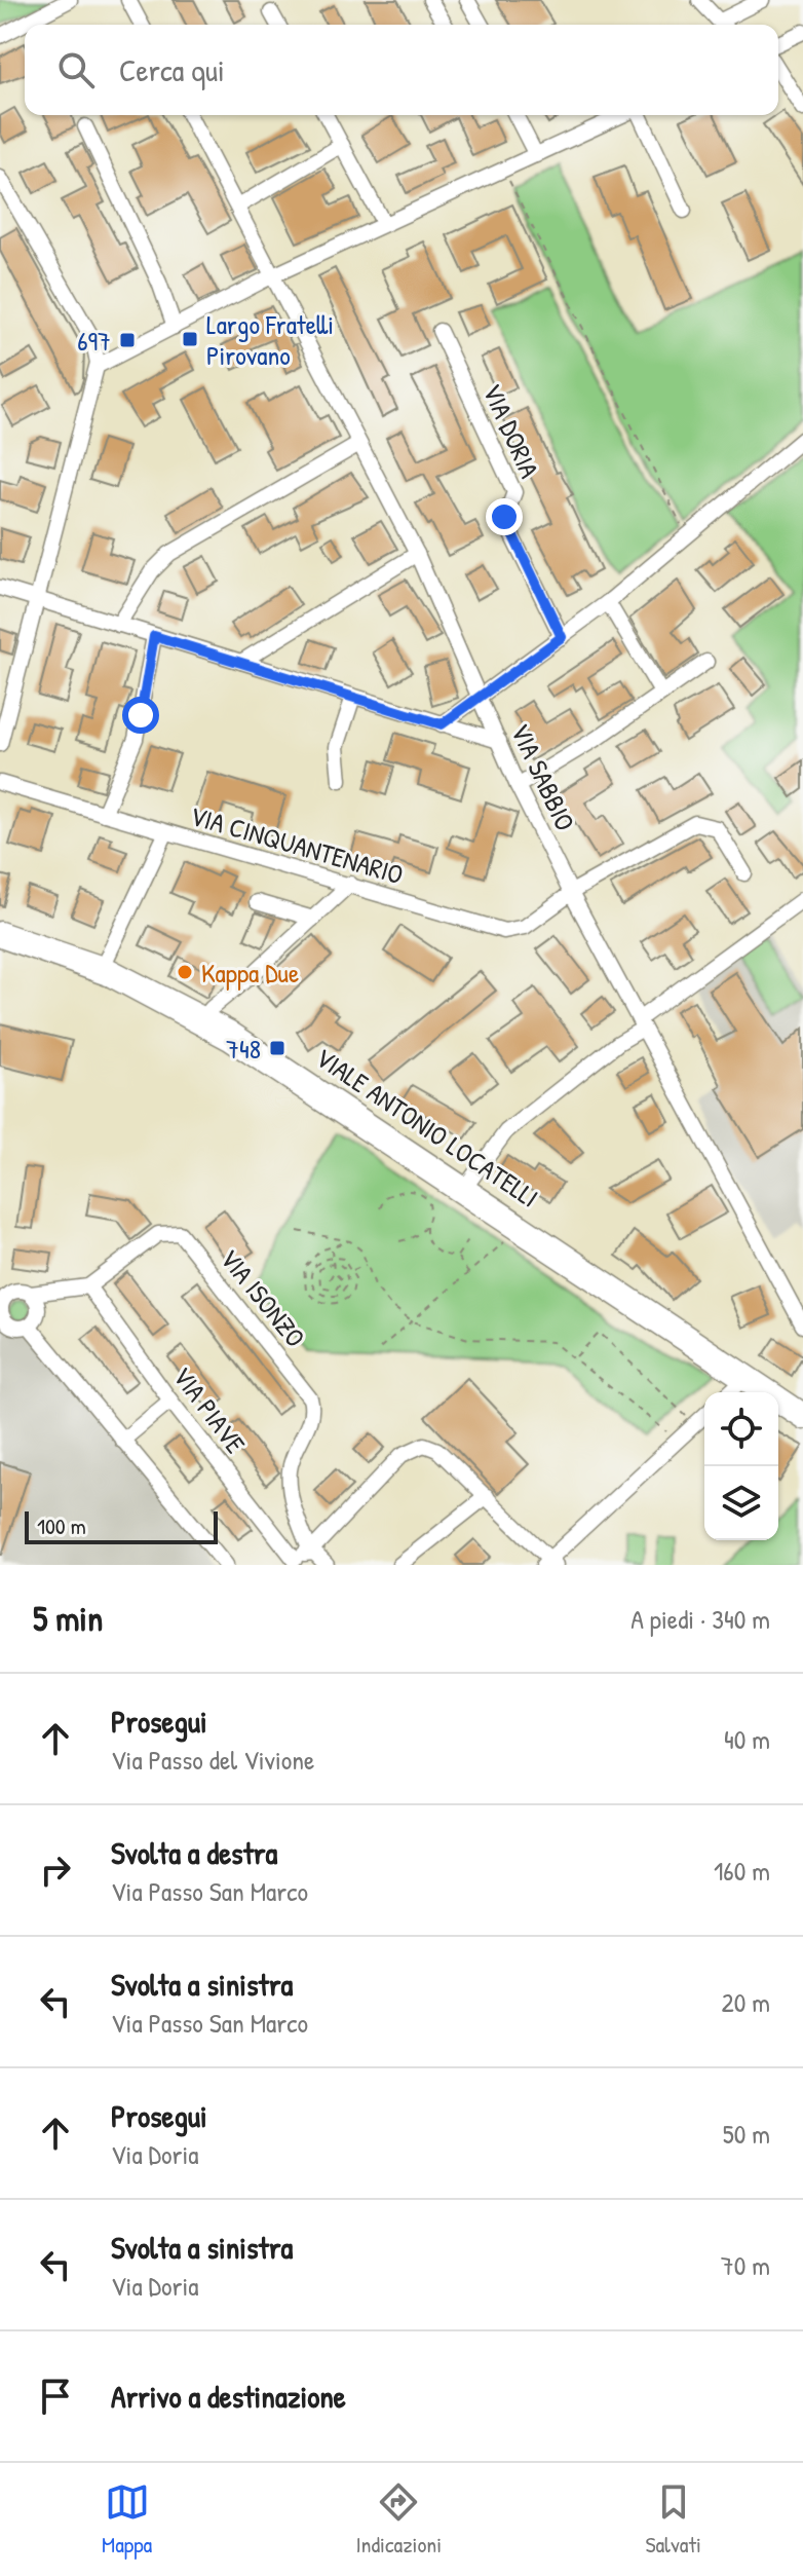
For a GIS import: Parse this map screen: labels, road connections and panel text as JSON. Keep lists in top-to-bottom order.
{
  "streets": {
    "street": [
      "VIA DORIA",
      "VIA SABBIO",
      "VIA CINQUANTENARIO",
      "VIALE ANTONIO LOCATELLI",
      "VIA ISONZO",
      "VIA PIAVE"
    ]
  },
  "crossings": [
    ["VIA SABBIO", "VIA CINQUANTENARIO"],
    ["VIA ISONZO", "VIA PIAVE"]
  ],
  "places": {
    "transit": ["Largo Fratelli Pirovano", "697", "748"],
    "other": ["Kappa Due"]
  },
  "scale_bar": "100 m",
  "page": {
    "search": "Cerca qui",
    "scale": "100 m",
    "heading": ["5 min", "A piedi · 340 m"],
    "list": [
      ["Prosegui", "Via Passo del Vivione", "40 m"],
      ["Svolta a destra", "Via Passo San Marco", "160 m"],
      ["Svolta a sinistra", "Via Passo San Marco", "20 m"],
      ["Prosegui", "Via Doria", "50 m"],
      ["Svolta a sinistra", "Via Doria", "70 m"],
      "Arrivo a destinazione"
    ],
    "nav": ["Mappa", "Indicazioni", "Salvati"]
  }
}
